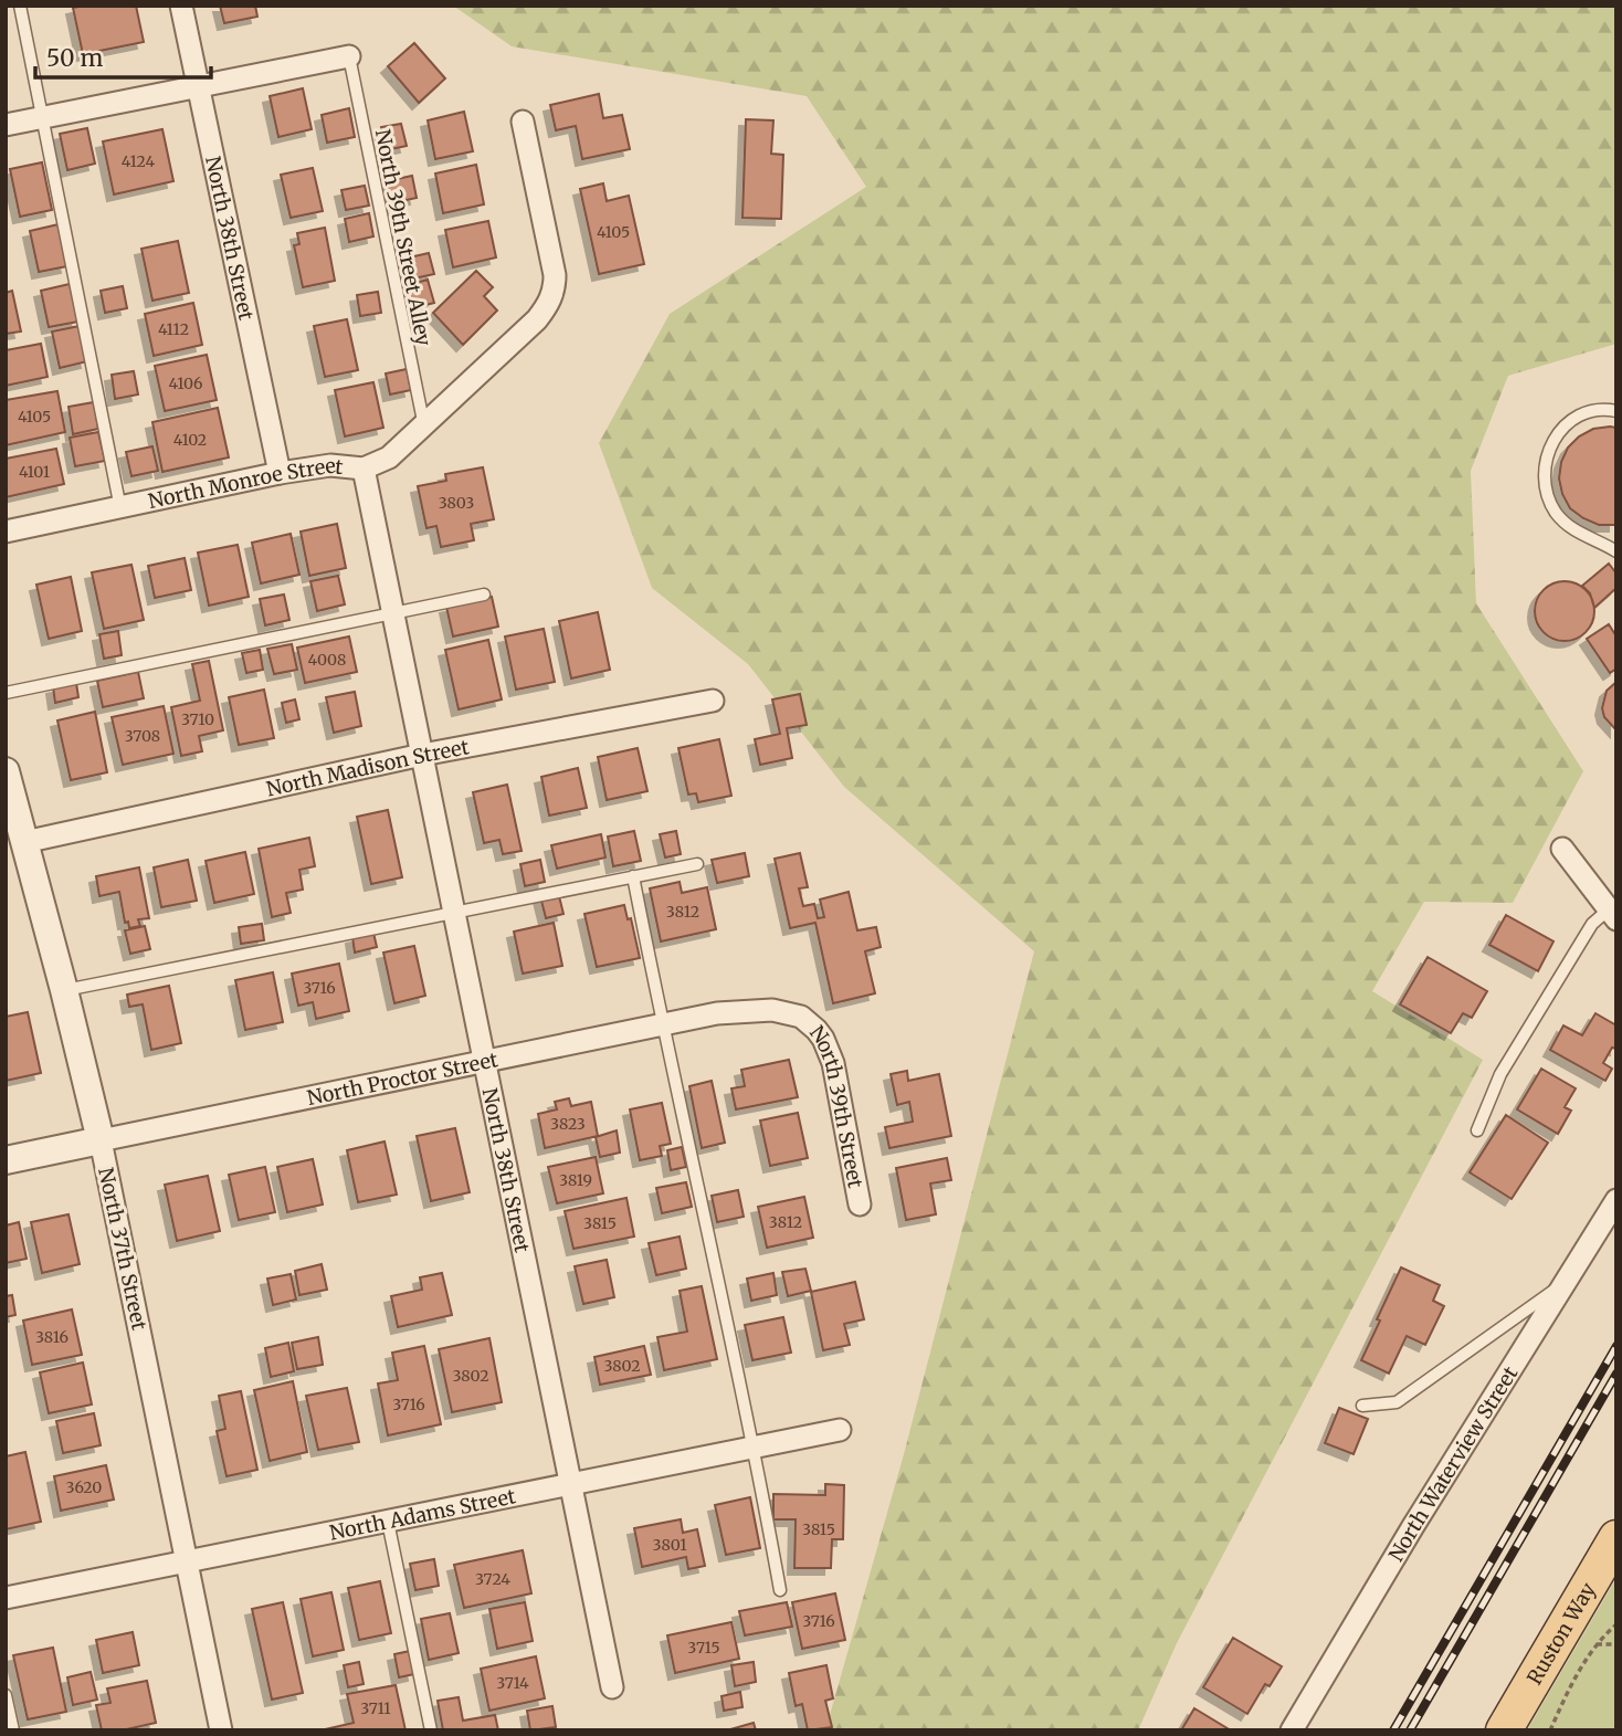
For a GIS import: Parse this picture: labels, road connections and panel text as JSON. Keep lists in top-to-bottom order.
{
  "streets": {
    "main road": ["Ruston Way"],
    "street": [
      "North 38th Street",
      "North Monroe Street",
      "North Madison Street",
      "North Proctor Street",
      "North 39th Street",
      "North 37th Street",
      "North Waterview Street",
      "North Adams Street"
    ],
    "lane": ["North 39th Street Alley"]
  },
  "crossings": [
    ["North 39th Street Alley", "North Monroe Street"],
    ["North 38th Street", "North Monroe Street"],
    ["North 38th Street", "North Madison Street"],
    ["North 38th Street", "North Proctor Street"],
    ["North 38th Street", "North Adams Street"],
    ["North Madison Street", "North 37th Street"],
    ["North Proctor Street", "North 39th Street"],
    ["North Proctor Street", "North 37th Street"],
    ["North 37th Street", "North Adams Street"]
  ],
  "house_numbers": [
    "4124",
    "4105",
    "4112",
    "4106",
    "4105",
    "4102",
    "4101",
    "3803",
    "4008",
    "3710",
    "3708",
    "3812",
    "3716",
    "3823",
    "3819",
    "3812",
    "3815",
    "3816",
    "3802",
    "3802",
    "3716",
    "3620",
    "3815",
    "3801",
    "3724",
    "3716",
    "3715",
    "3714",
    "3711"
  ],
  "scale_bar": "50 m"
}
